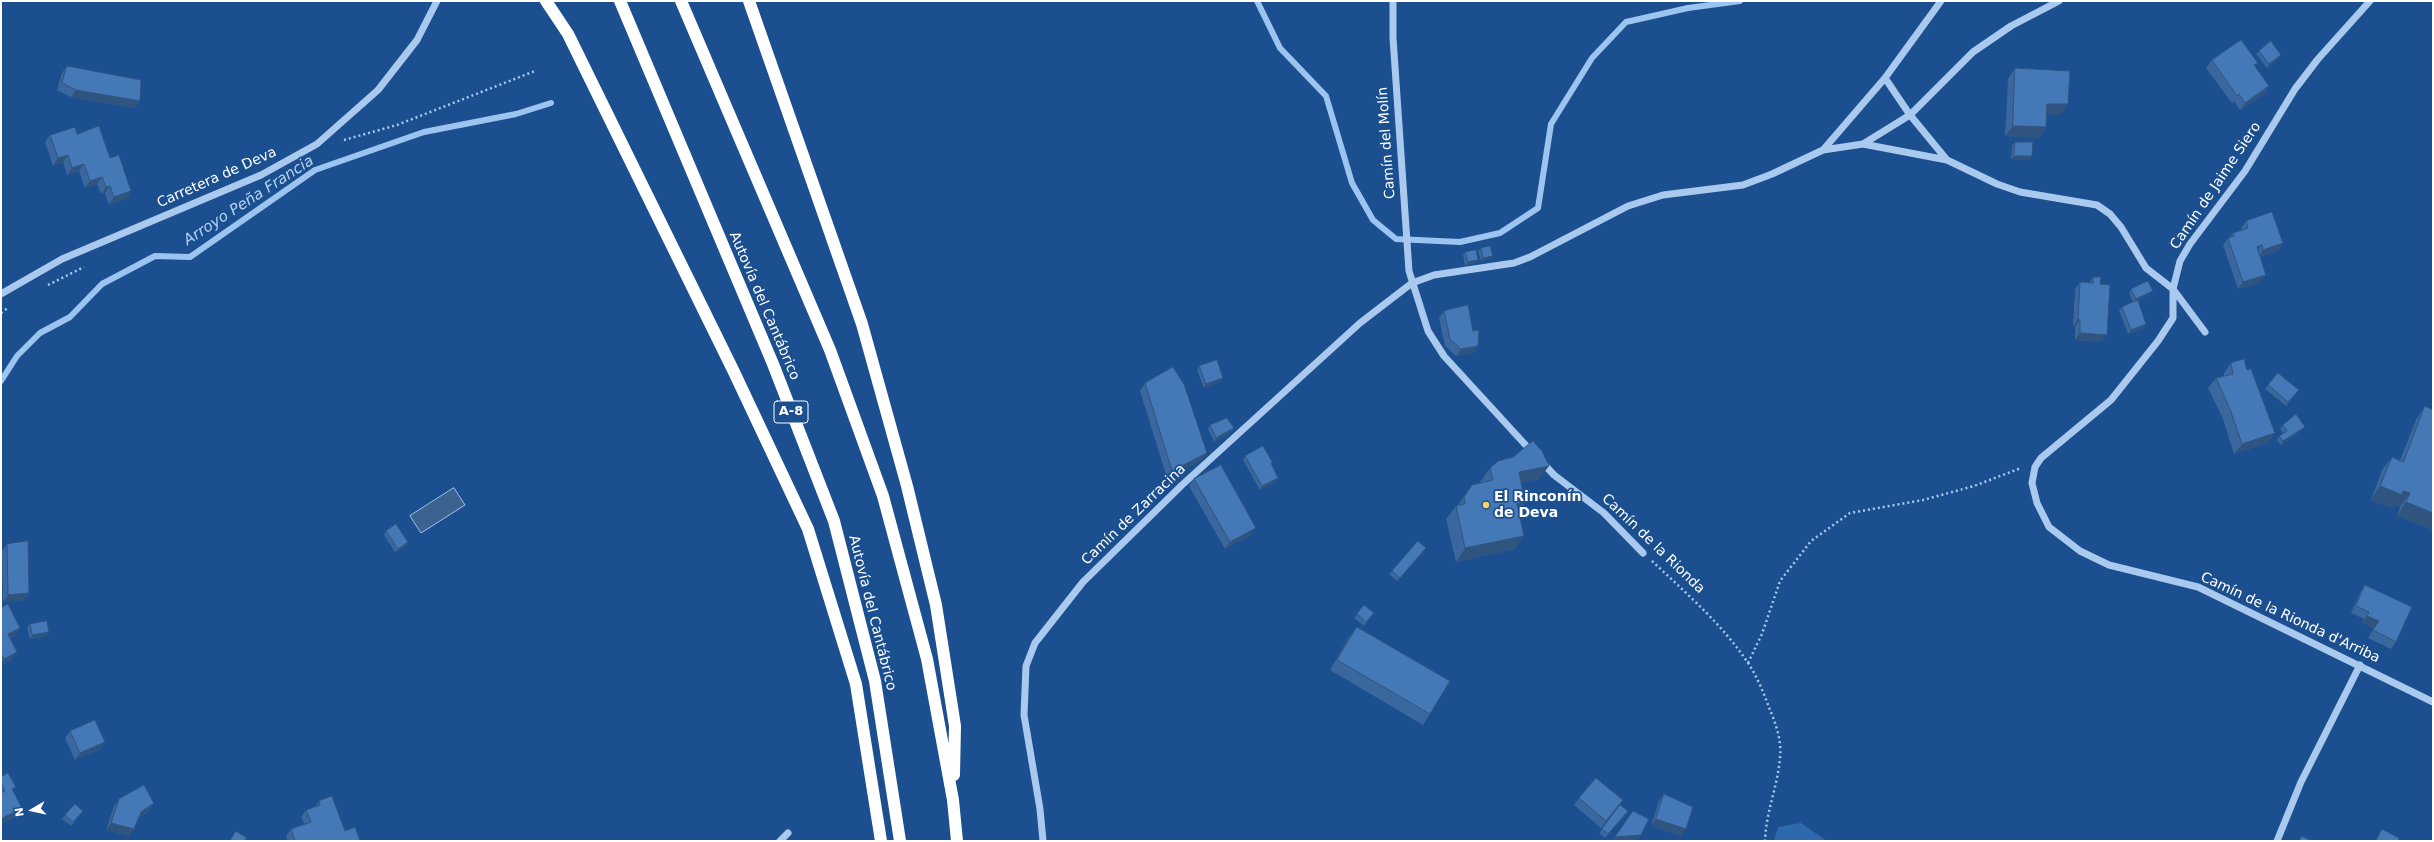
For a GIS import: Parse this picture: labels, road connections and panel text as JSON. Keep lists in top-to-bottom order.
{
  "streets": {
    "highway": ["Autovía del Cantábrico", "A-8"],
    "street": [
      "Camín del Molín",
      "Carretera de Deva",
      "Camín de Jaime Siero",
      "Camín de Zarracina",
      "Camín de la Rionda",
      "Camín de la Rionda d'Arriba"
    ]
  },
  "crossings": [
    ["Camín del Molín", "Camín de Zarracina"],
    ["Camín del Molín", "Camín de la Rionda"],
    ["Camín de Jaime Siero", "Camín de la Rionda d'Arriba"],
    ["Camín de Zarracina", "Camín de la Rionda"]
  ],
  "water": ["Arroyo Peña Francia"],
  "places": ["El Rinconín de Deva"],
  "north": "left"
}
